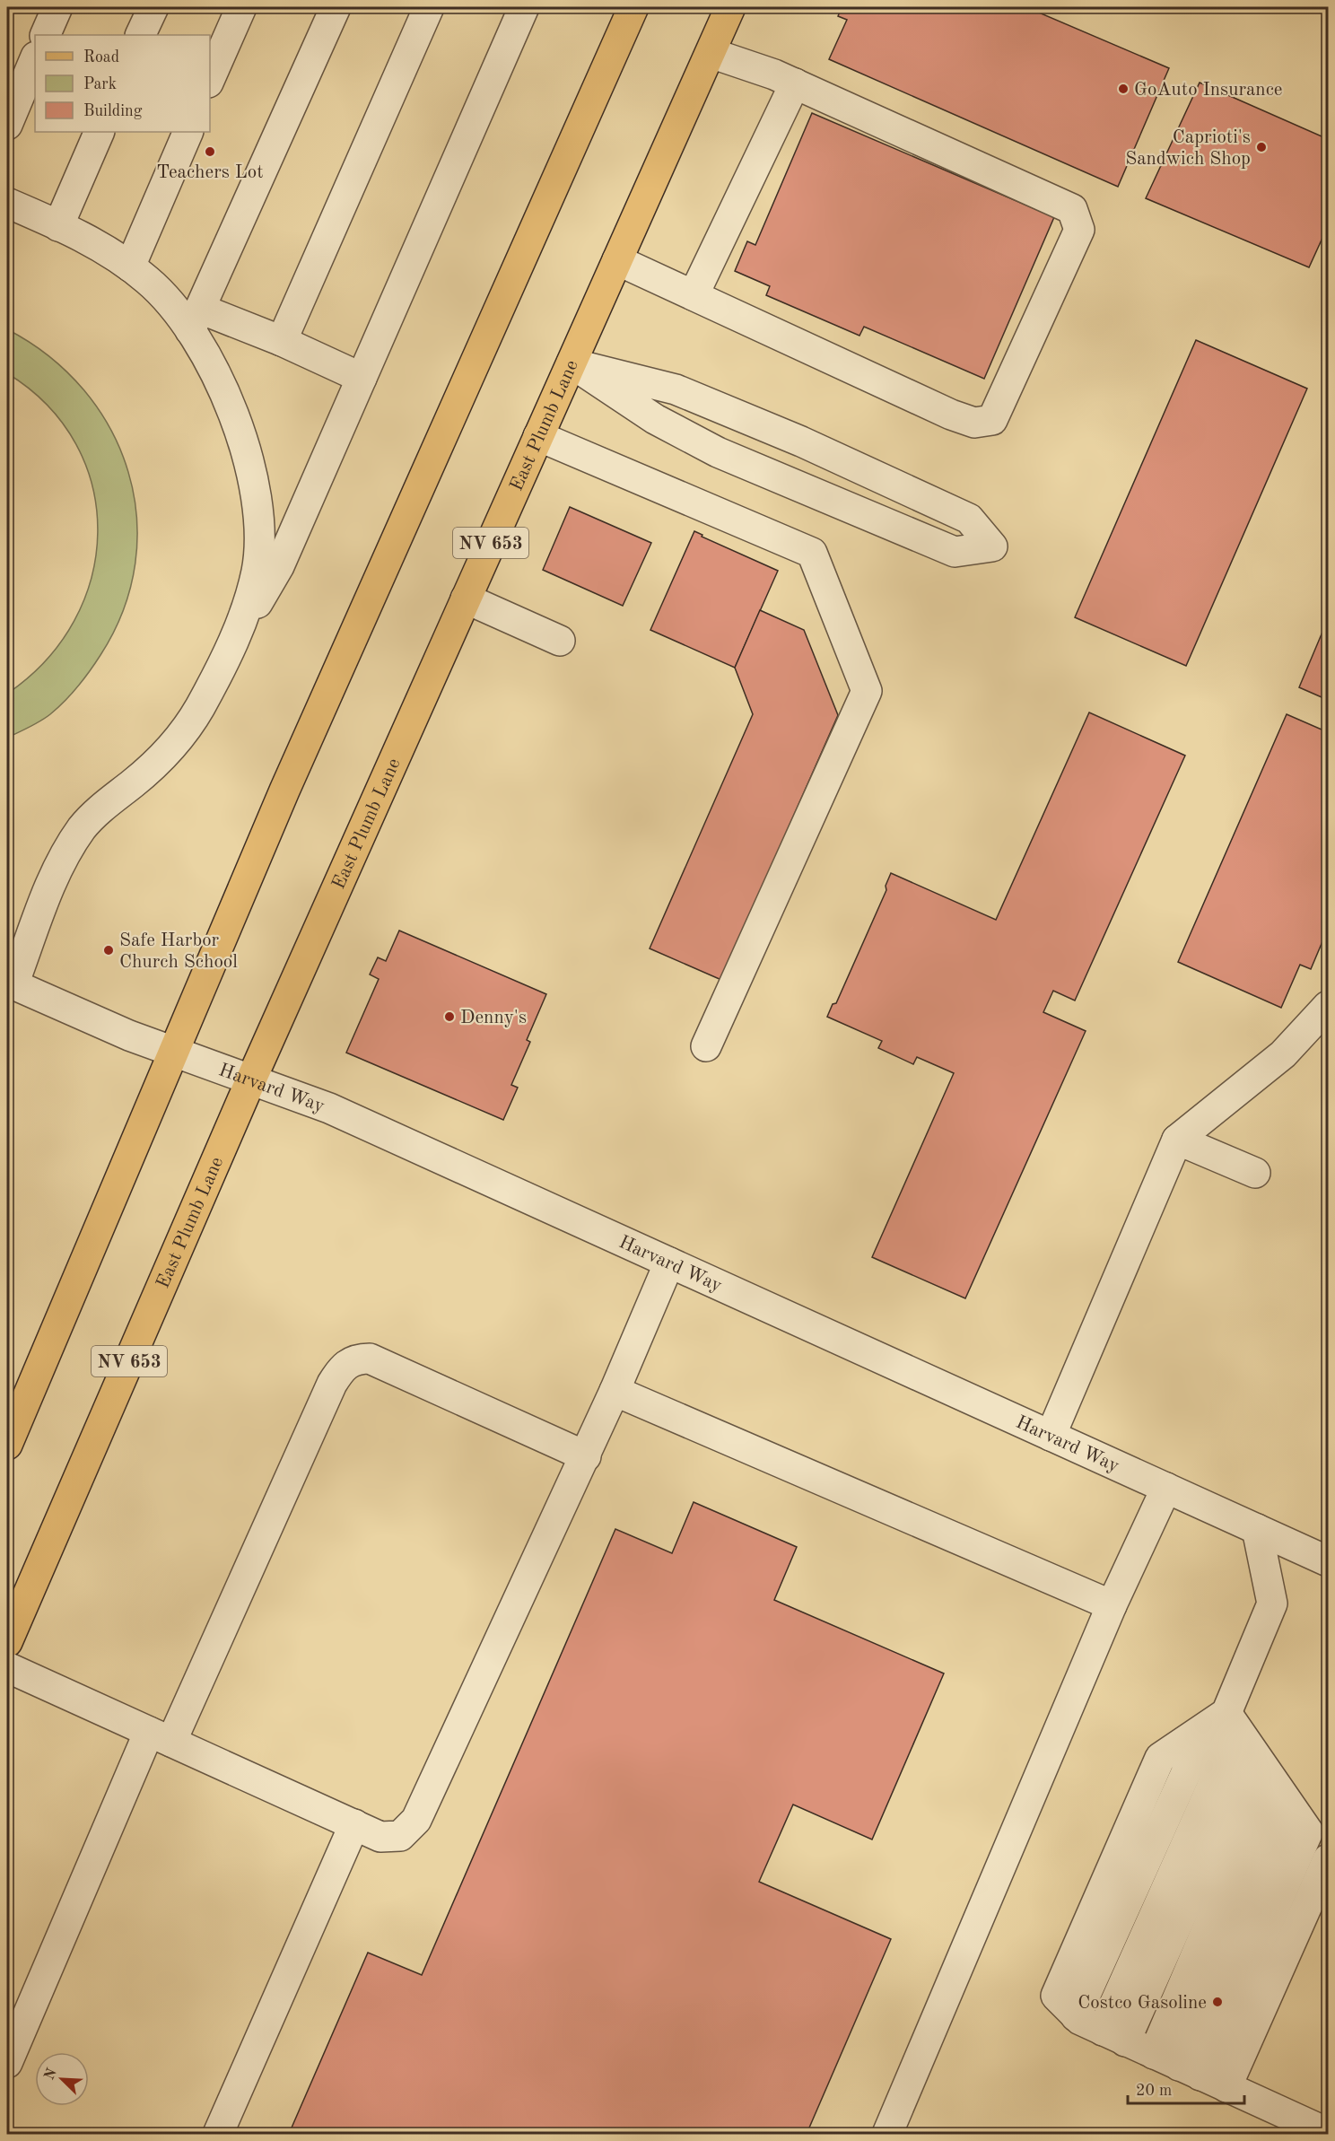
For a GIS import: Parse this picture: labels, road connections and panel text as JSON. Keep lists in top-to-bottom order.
{
  "streets": {
    "main road": ["East Plumb Lane", "NV 653"],
    "street": ["Harvard Way"]
  },
  "crossings": [
    ["East Plumb Lane", "Harvard Way"]
  ],
  "places": [
    "GoAuto Insurance",
    "Caprioti's Sandwich Shop",
    "Teachers Lot",
    "Safe Harbor Church School",
    "Denny's",
    "Costco Gasoline"
  ],
  "legend": ["Road", "Park", "Building"],
  "scale_bar": "20 m",
  "north": "top left"
}
